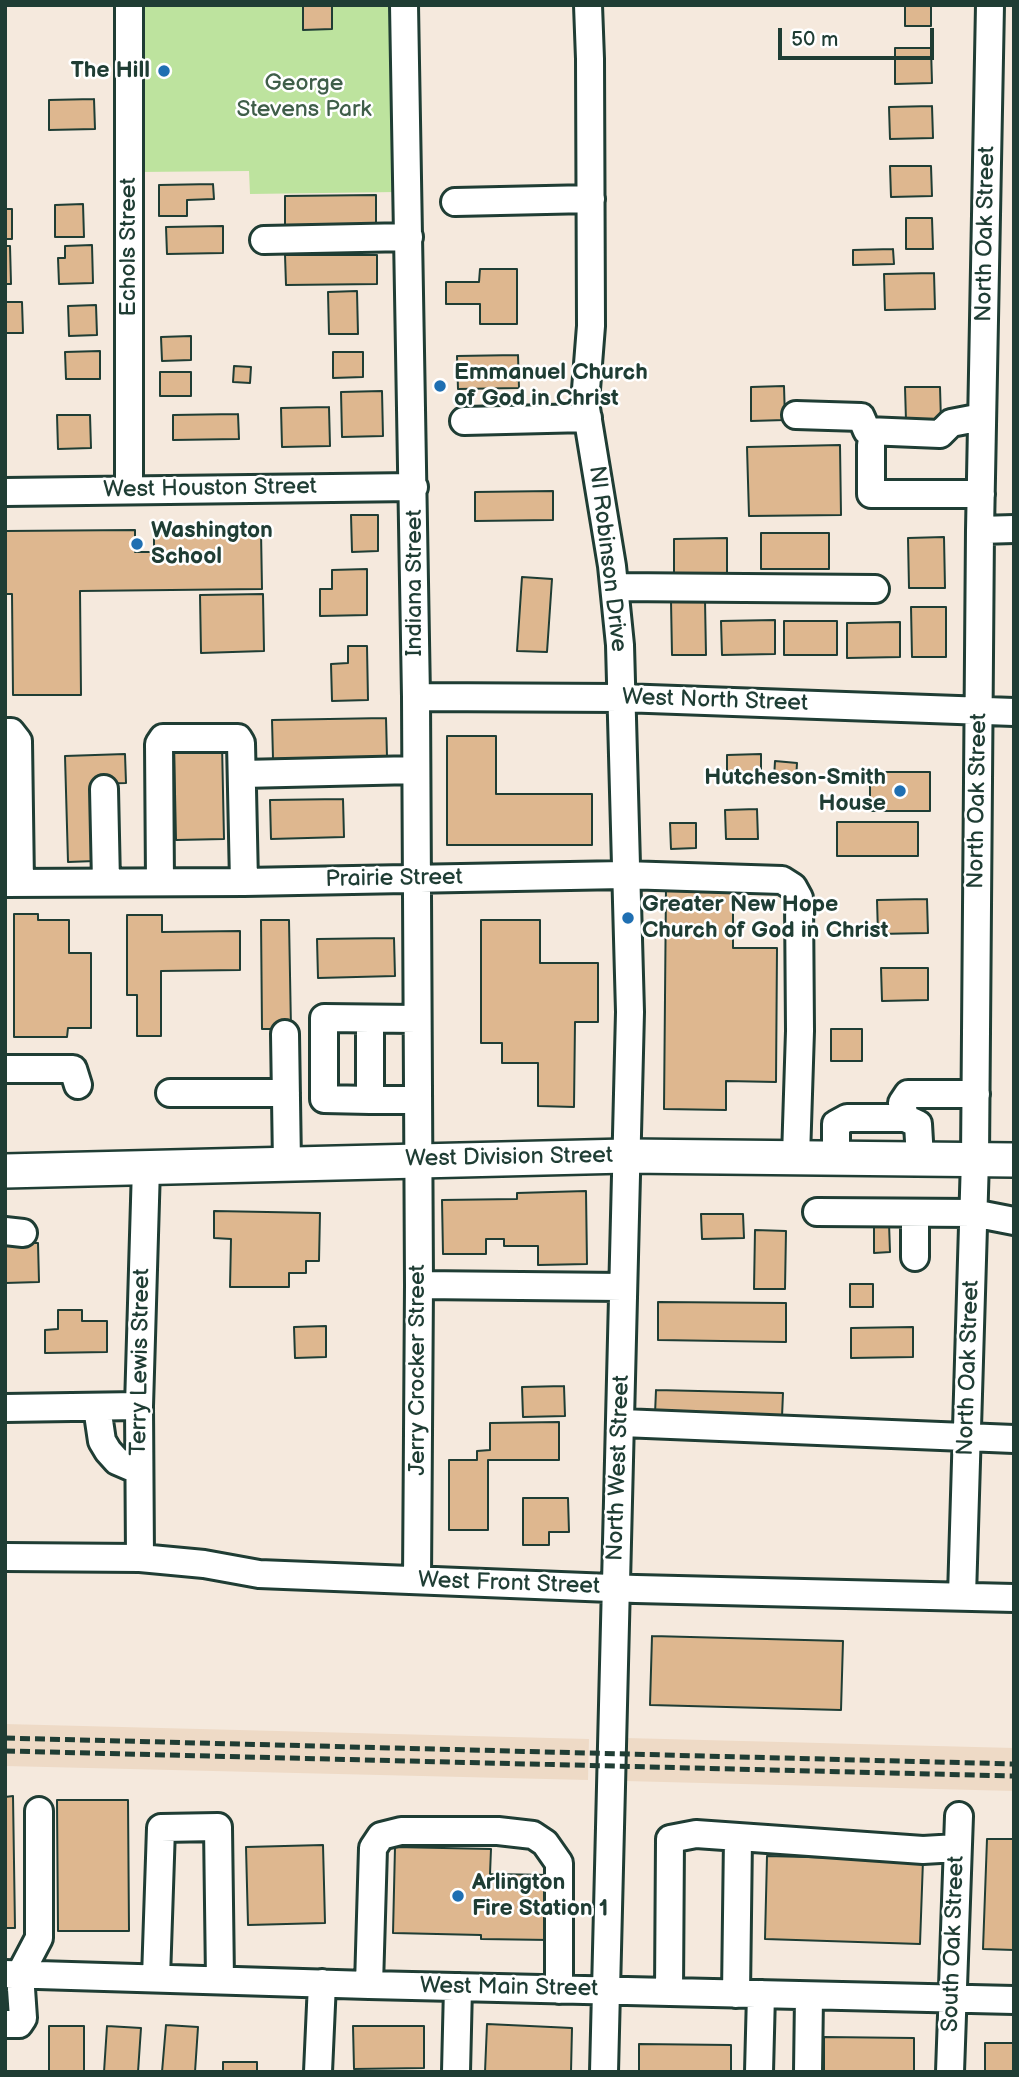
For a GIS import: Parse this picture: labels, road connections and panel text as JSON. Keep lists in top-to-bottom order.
{
  "streets": {
    "main road": ["West Division Street"],
    "street": [
      "North Oak Street",
      "Echols Street",
      "West Houston Street",
      "Nl Robinson Drive",
      "Indiana Street",
      "West North Street",
      "Prairie Street",
      "Terry Lewis Street",
      "Jerry Crocker Street",
      "North West Street",
      "West Front Street",
      "South Oak Street",
      "West Main Street"
    ]
  },
  "crossings": [
    ["North Oak Street", "West North Street"],
    ["North Oak Street", "West Division Street"],
    ["North Oak Street", "West Front Street"],
    ["Echols Street", "West Houston Street"],
    ["West Houston Street", "Indiana Street"],
    ["Nl Robinson Drive", "West North Street"],
    ["Nl Robinson Drive", "Prairie Street"],
    ["Nl Robinson Drive", "West Division Street"],
    ["Nl Robinson Drive", "North West Street"],
    ["Indiana Street", "West North Street"],
    ["Indiana Street", "Prairie Street"],
    ["Indiana Street", "West Division Street"],
    ["Indiana Street", "Jerry Crocker Street"],
    ["Prairie Street", "West Division Street"],
    ["West Division Street", "Terry Lewis Street"],
    ["West Division Street", "Jerry Crocker Street"],
    ["West Division Street", "North West Street"],
    ["Terry Lewis Street", "West Front Street"],
    ["Jerry Crocker Street", "West Front Street"],
    ["North West Street", "West Front Street"],
    ["North West Street", "West Main Street"],
    ["South Oak Street", "West Main Street"]
  ],
  "parks": ["George Stevens Park"],
  "places": [
    "The Hill",
    "Emmanuel Church of God in Christ",
    "Washington School",
    "Hutcheson-Smith House",
    "Greater New Hope Church of God in Christ",
    "Arlington Fire Station 1"
  ],
  "scale_bar": "50 m"
}
